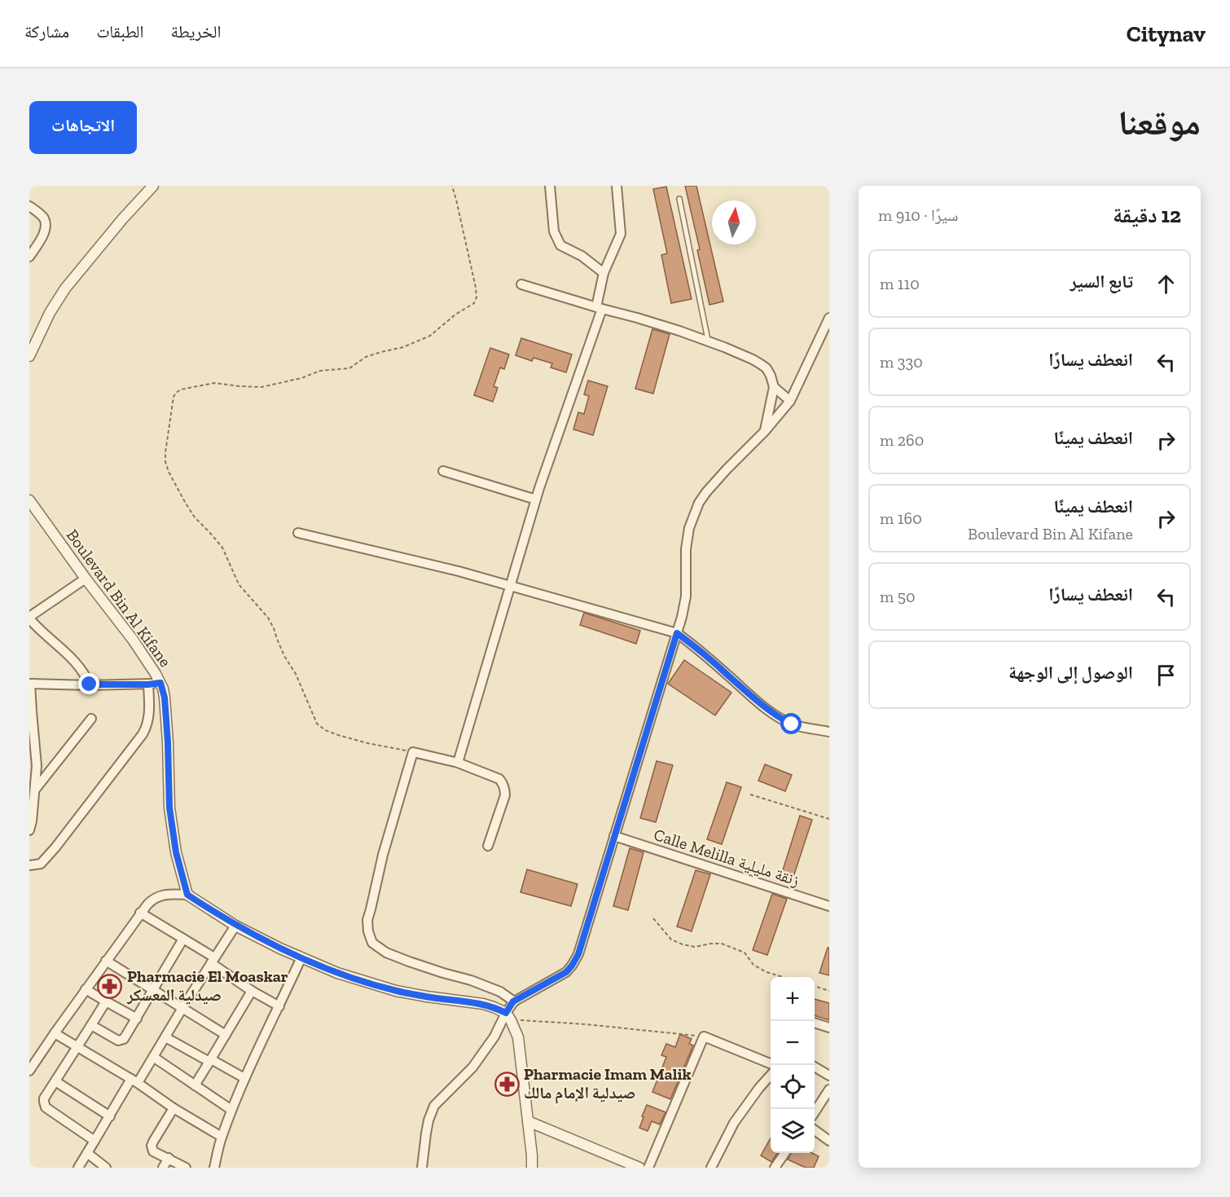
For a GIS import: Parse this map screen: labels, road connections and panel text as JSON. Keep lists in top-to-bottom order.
{
  "streets": {
    "street": ["Boulevard Bin Al Kifane", "Calle Melilla زنقة مليلية"]
  },
  "places": {
    "pharmacy": ["Pharmacie El Moaskar صيدلية المعسكر", "Pharmacie Imam Malik صيدلية الإمام مالك"]
  },
  "north": "top",
  "page": {
    "header": "Citynav",
    "nav": ["الخريطة", "الطبقات", "مشاركة"],
    "title": "موقعنا",
    "buttons": "الاتجاهات",
    "heading": ["12 دقيقة", "سيرًا · 910 m"],
    "list": [
      ["تابع السير", "110 m"],
      ["انعطف يسارًا", "330 m"],
      ["انعطف يمينًا", "260 m"],
      ["انعطف يمينًا", "Boulevard Bin Al Kifane", "160 m"],
      ["انعطف يسارًا", "50 m"],
      "الوصول إلى الوجهة"
    ],
    "map_buttons": ["+", "−"]
  }
}
